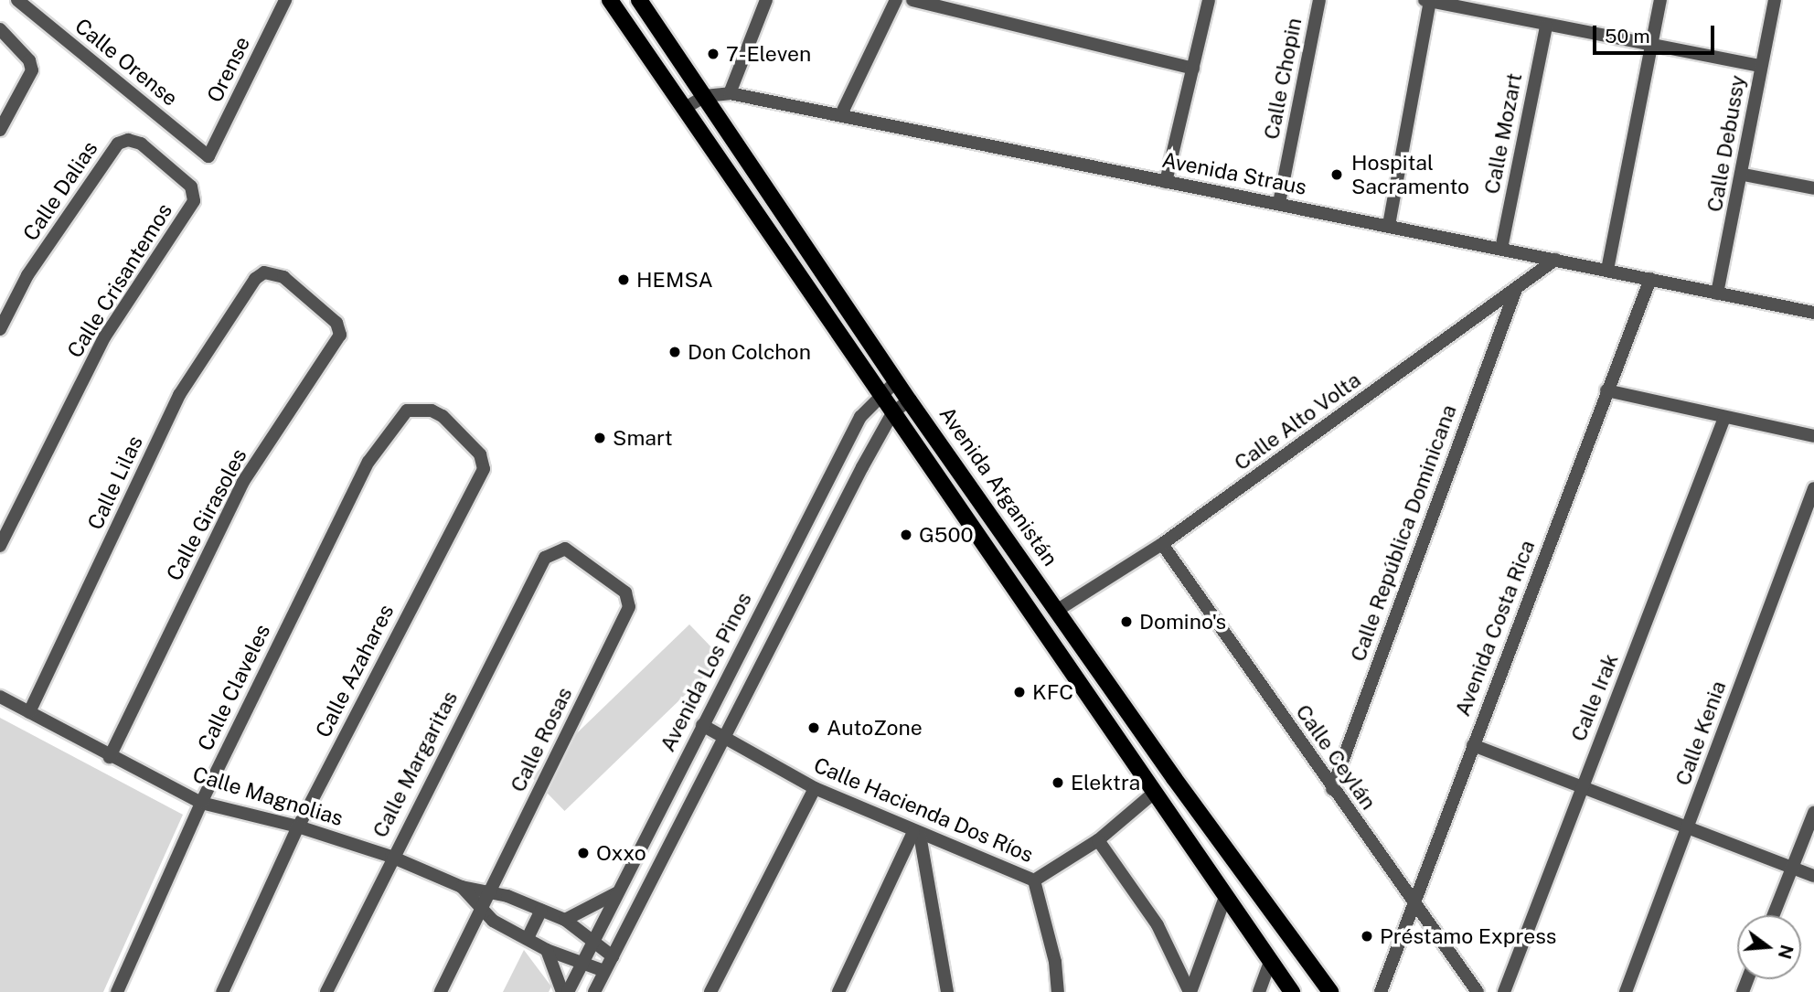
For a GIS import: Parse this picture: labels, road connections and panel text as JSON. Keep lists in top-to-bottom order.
{
  "streets": {
    "main road": ["Avenida Afganistán"],
    "street": [
      "Calle Orense",
      "Orense",
      "Calle Chopin",
      "Calle Mozart",
      "Calle Debussy",
      "Avenida Straus",
      "Calle Dalias",
      "Calle Crisantemos",
      "Calle Alto Volta",
      "Calle Lilas",
      "Calle Girasoles",
      "Calle República Dominicana",
      "Avenida Costa Rica",
      "Calle Azahares",
      "Avenida Los Pinos",
      "Calle Claveles",
      "Calle Irak",
      "Calle Kenia",
      "Calle Rosas",
      "Calle Ceylán",
      "Calle Margaritas",
      "Calle Magnolias",
      "Calle Hacienda Dos Ríos"
    ]
  },
  "crossings": [
    ["Calle Orense", "Orense"],
    ["Calle Chopin", "Avenida Straus"],
    ["Calle Mozart", "Avenida Straus"],
    ["Calle Debussy", "Avenida Straus"],
    ["Avenida Straus", "Calle Alto Volta"],
    ["Avenida Straus", "Avenida Afganistán"],
    ["Avenida Straus", "Avenida Costa Rica"],
    ["Calle Dalias", "Calle Crisantemos"],
    ["Calle Alto Volta", "Avenida Afganistán"],
    ["Calle Alto Volta", "Calle República Dominicana"],
    ["Calle Alto Volta", "Calle Ceylán"],
    ["Calle Lilas", "Calle Girasoles"],
    ["Calle Lilas", "Calle Magnolias"],
    ["Avenida Afganistán", "Avenida Los Pinos"],
    ["Avenida Afganistán", "Calle Hacienda Dos Ríos"],
    ["Calle Girasoles", "Calle Magnolias"],
    ["Calle República Dominicana", "Calle Ceylán"],
    ["Avenida Costa Rica", "Calle Ceylán"],
    ["Calle Azahares", "Calle Claveles"],
    ["Calle Azahares", "Calle Magnolias"],
    ["Avenida Los Pinos", "Calle Magnolias"],
    ["Avenida Los Pinos", "Calle Hacienda Dos Ríos"],
    ["Calle Claveles", "Calle Magnolias"],
    ["Calle Rosas", "Calle Margaritas"],
    ["Calle Rosas", "Calle Magnolias"],
    ["Calle Margaritas", "Calle Magnolias"]
  ],
  "places": [
    "7-Eleven",
    "Hospital Sacramento",
    "HEMSA",
    "Don Colchon",
    "Smart",
    "G500",
    "Domino's",
    "KFC",
    "AutoZone",
    "Elektra",
    "Oxxo",
    "Préstamo Express"
  ],
  "scale_bar": "50 m",
  "north": "right"
}
